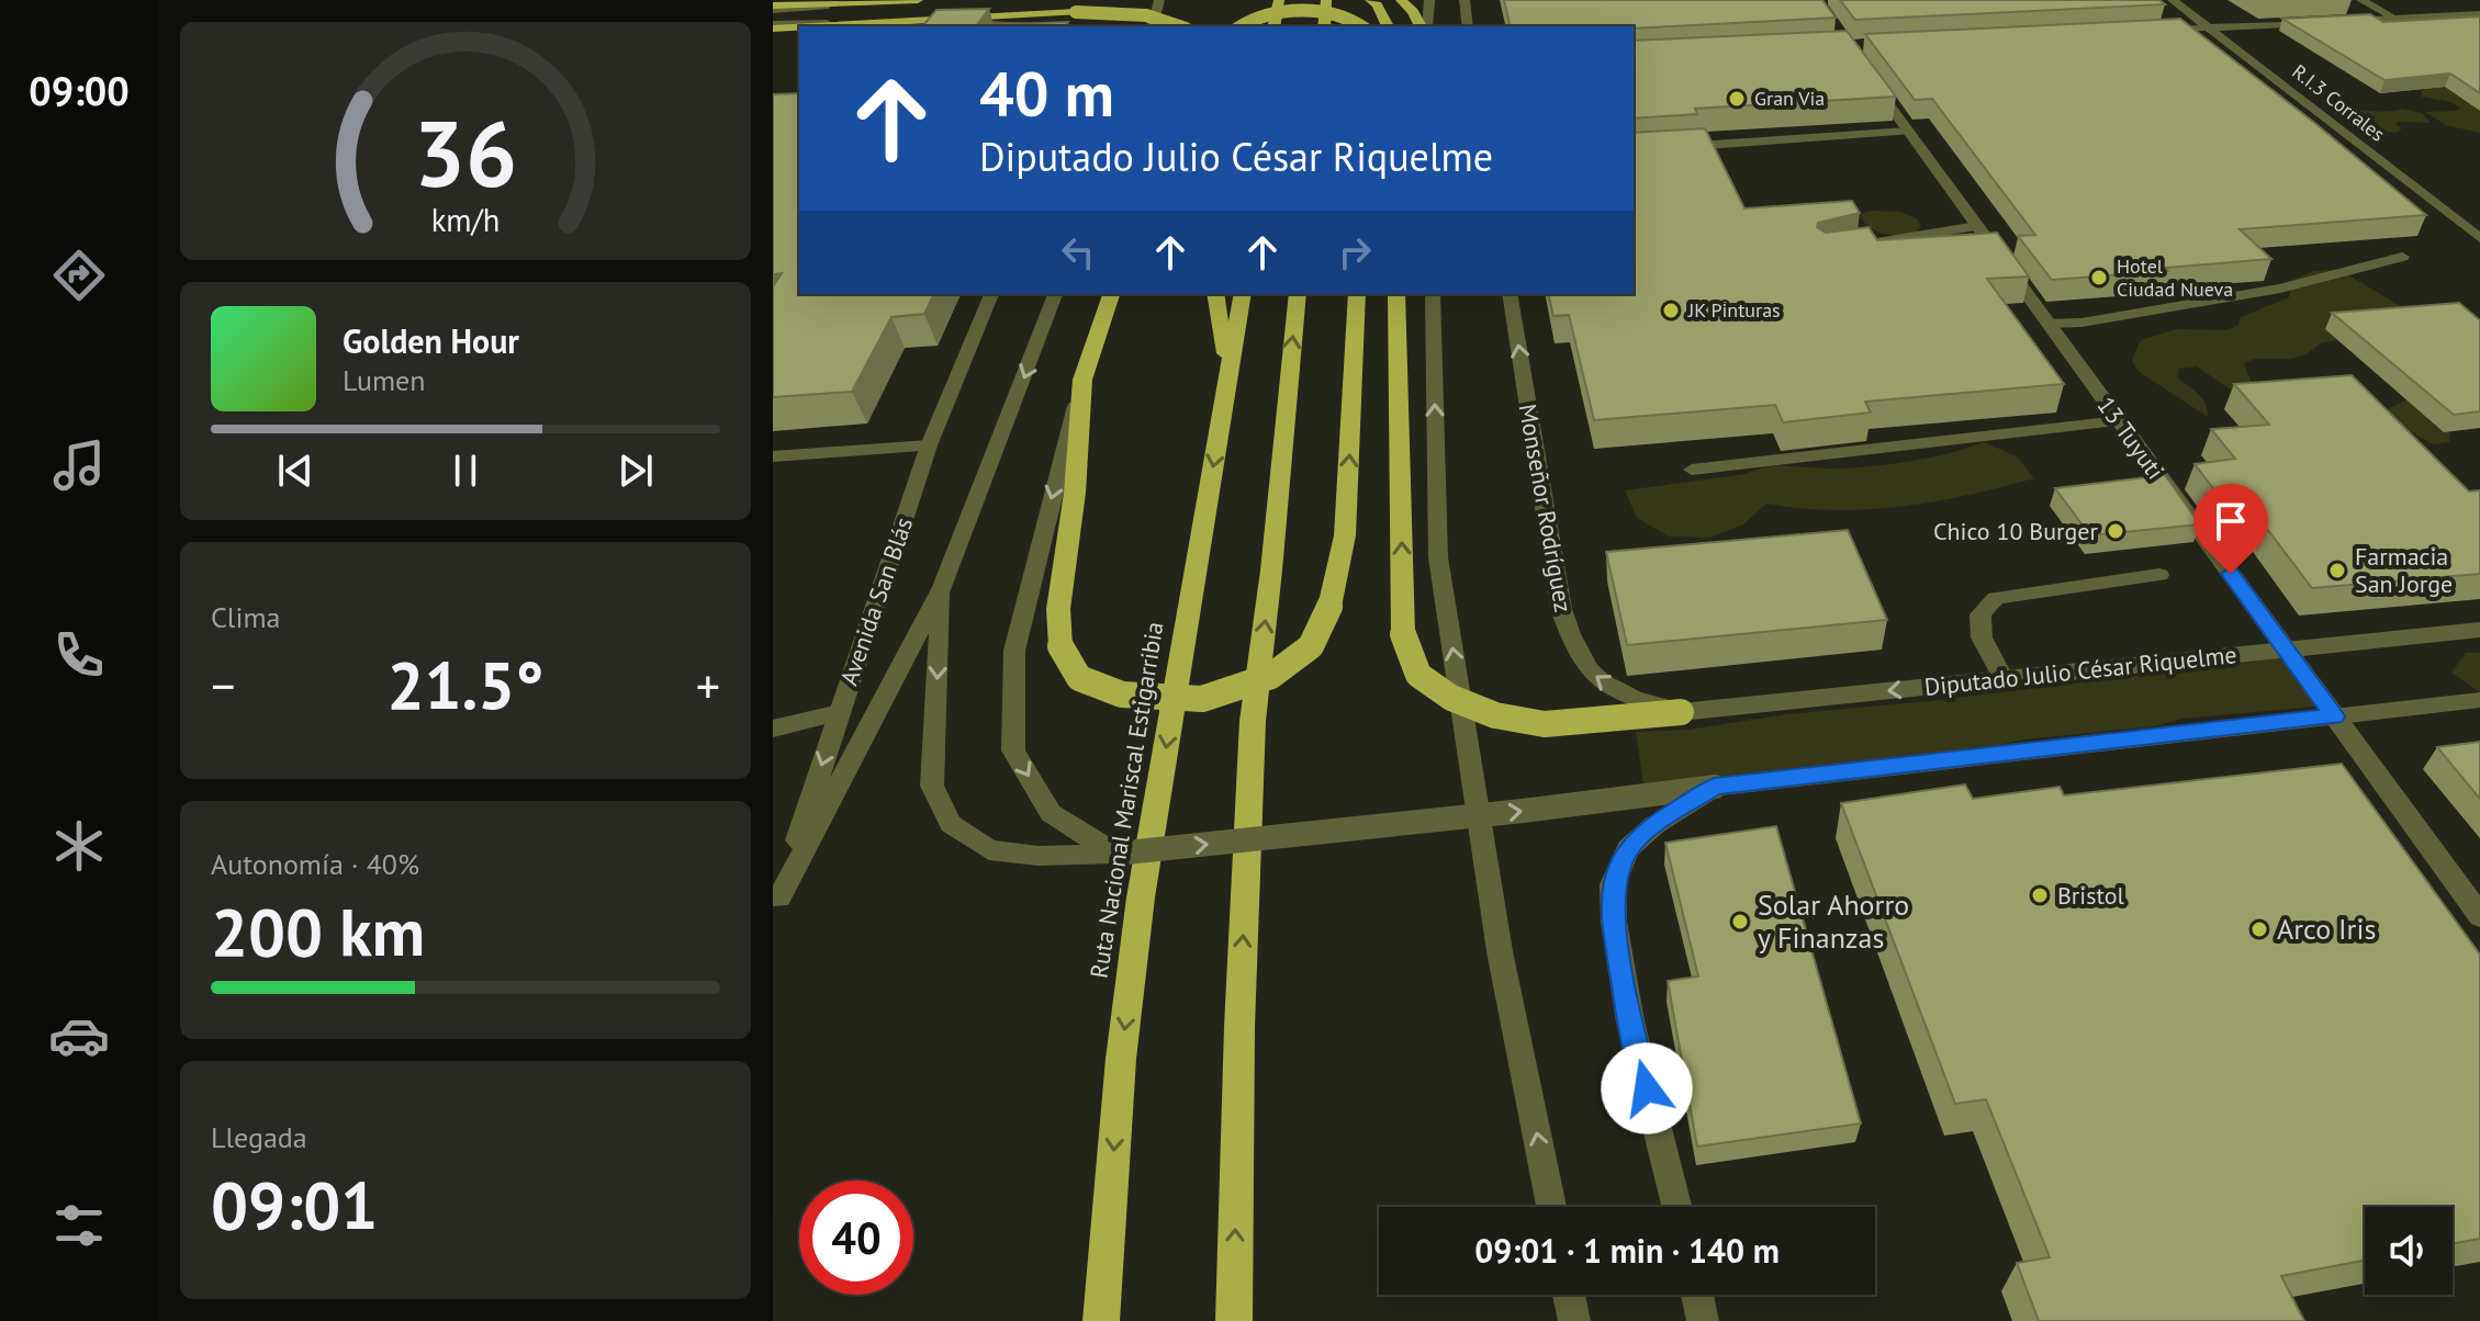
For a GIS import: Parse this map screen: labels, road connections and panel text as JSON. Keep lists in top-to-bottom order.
{
  "streets": {
    "highway": ["Ruta Nacional Mariscal Estigarribia"],
    "street": [
      "R.I.3 Corrales",
      "13 Tuyuti",
      "Monseñor Rodríguez",
      "Avenida San Blás",
      "Diputado Julio César Riquelme"
    ]
  },
  "crossings": [
    ["13 Tuyuti", "Diputado Julio César Riquelme"],
    ["Monseñor Rodríguez", "Diputado Julio César Riquelme"]
  ],
  "places": [
    "Gran Via",
    "Hotel Ciudad Nueva",
    "JK Pinturas",
    "Chico 10 Burger",
    "Farmacia San Jorge",
    "Bristol",
    "Solar Ahorro y Finanzas",
    "Arco Iris"
  ],
  "page": {
    "tabs": "09:00",
    "turn": ["40 m", "Diputado Julio César Riquelme"],
    "song": ["Golden Hour", "Lumen"],
    "tile": [
      "Clima",
      ["Autonomía · 40%", "200 km"],
      ["Llegada", "09:01"]
    ],
    "heat": ["−", "21.5°", "+"],
    "limit": "40",
    "trip": "09:01 · 1 min · 140 m",
    "gauge": ["36", "km/h"]
  }
}
